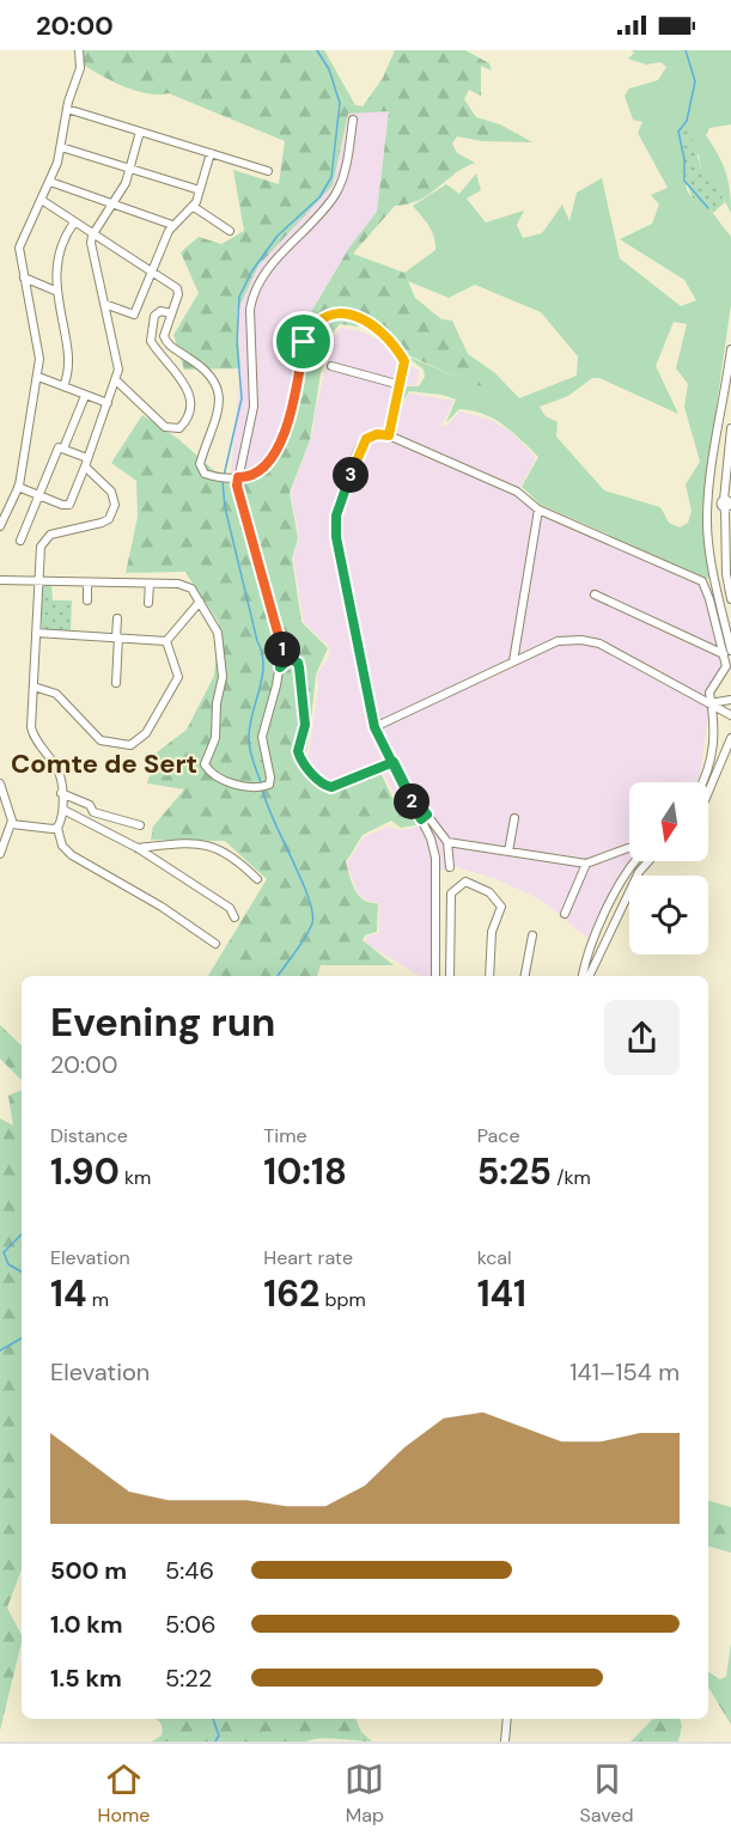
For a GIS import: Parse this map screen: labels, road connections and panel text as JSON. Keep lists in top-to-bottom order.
{
  "districts": ["Comte de Sert"],
  "north": "bottom",
  "page": {
    "status": "20:00",
    "pins": ["3", "1", "2"],
    "heading": ["Evening run", "20:00"],
    "stats": [
      ["Distance", "1.90 km"],
      ["Time", "10:18"],
      ["Pace", "5:25 /km"],
      ["Elevation", "14 m"],
      ["Heart rate", "162 bpm"],
      ["kcal", "141"]
    ],
    "chart": ["Elevation", "141–154 m"],
    "list": [
      {
        "name": "500 m",
        "note": "5:46"
      },
      {
        "name": "1.0 km",
        "note": "5:06"
      },
      {
        "name": "1.5 km",
        "note": "5:22"
      }
    ],
    "tabs": ["Home", "Map", "Saved"]
  }
}
